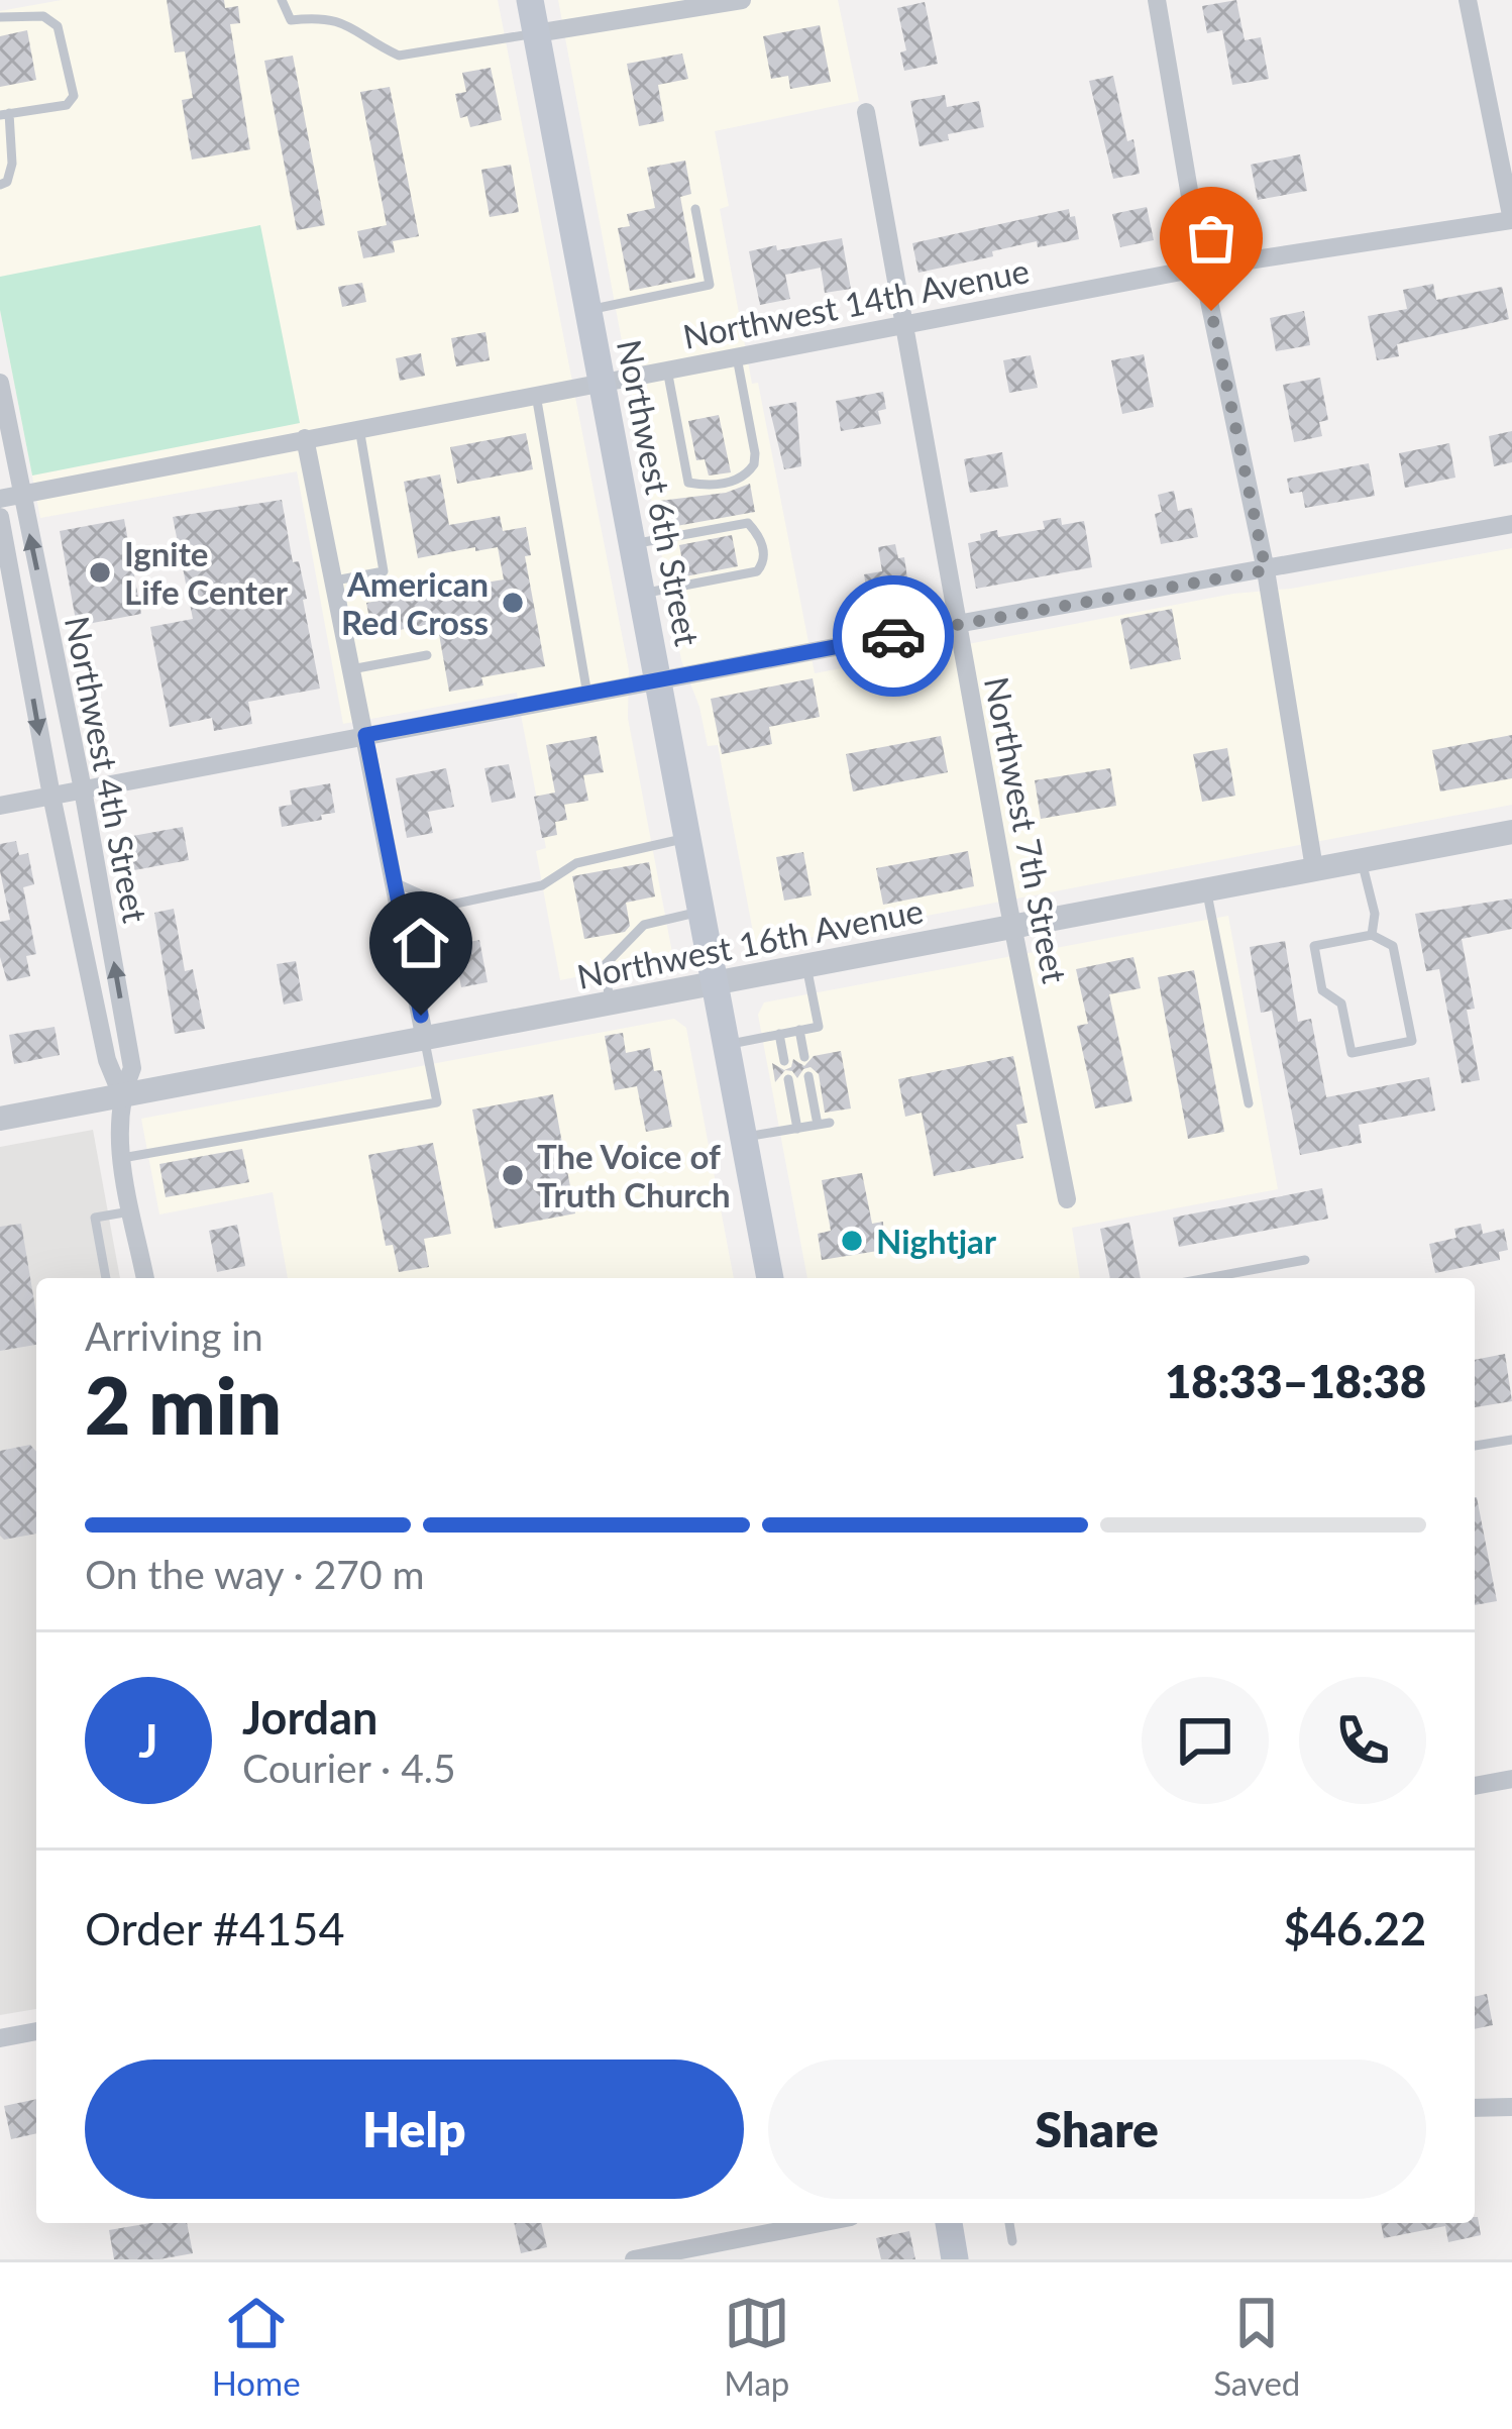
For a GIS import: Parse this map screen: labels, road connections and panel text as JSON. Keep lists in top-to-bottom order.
{
  "streets": {
    "main road": ["Northwest 6th Street"],
    "street": [
      "Northwest 14th Avenue",
      "Northwest 4th Street",
      "Northwest 7th Street",
      "Northwest 16th Avenue"
    ]
  },
  "crossings": [
    ["Northwest 14th Avenue", "Northwest 6th Street"],
    ["Northwest 14th Avenue", "Northwest 4th Street"],
    ["Northwest 14th Avenue", "Northwest 7th Street"],
    ["Northwest 6th Street", "Northwest 16th Avenue"],
    ["Northwest 4th Street", "Northwest 16th Avenue"],
    ["Northwest 7th Street", "Northwest 16th Avenue"]
  ],
  "places": [
    "Ignite Life Center",
    "American Red Cross",
    "The Voice of Truth Church",
    "Nightjar"
  ],
  "page": {
    "heading": ["2 min", "Arriving in", "18:33–18:38"],
    "panel": [
      "Jordan",
      "Courier · 4.5",
      "Order #4154",
      "$46.22"
    ],
    "bar": "On the way · 270 m",
    "round": "J",
    "buttons": ["Help", "Share"],
    "tabs": ["Home", "Map", "Saved"]
  }
}
